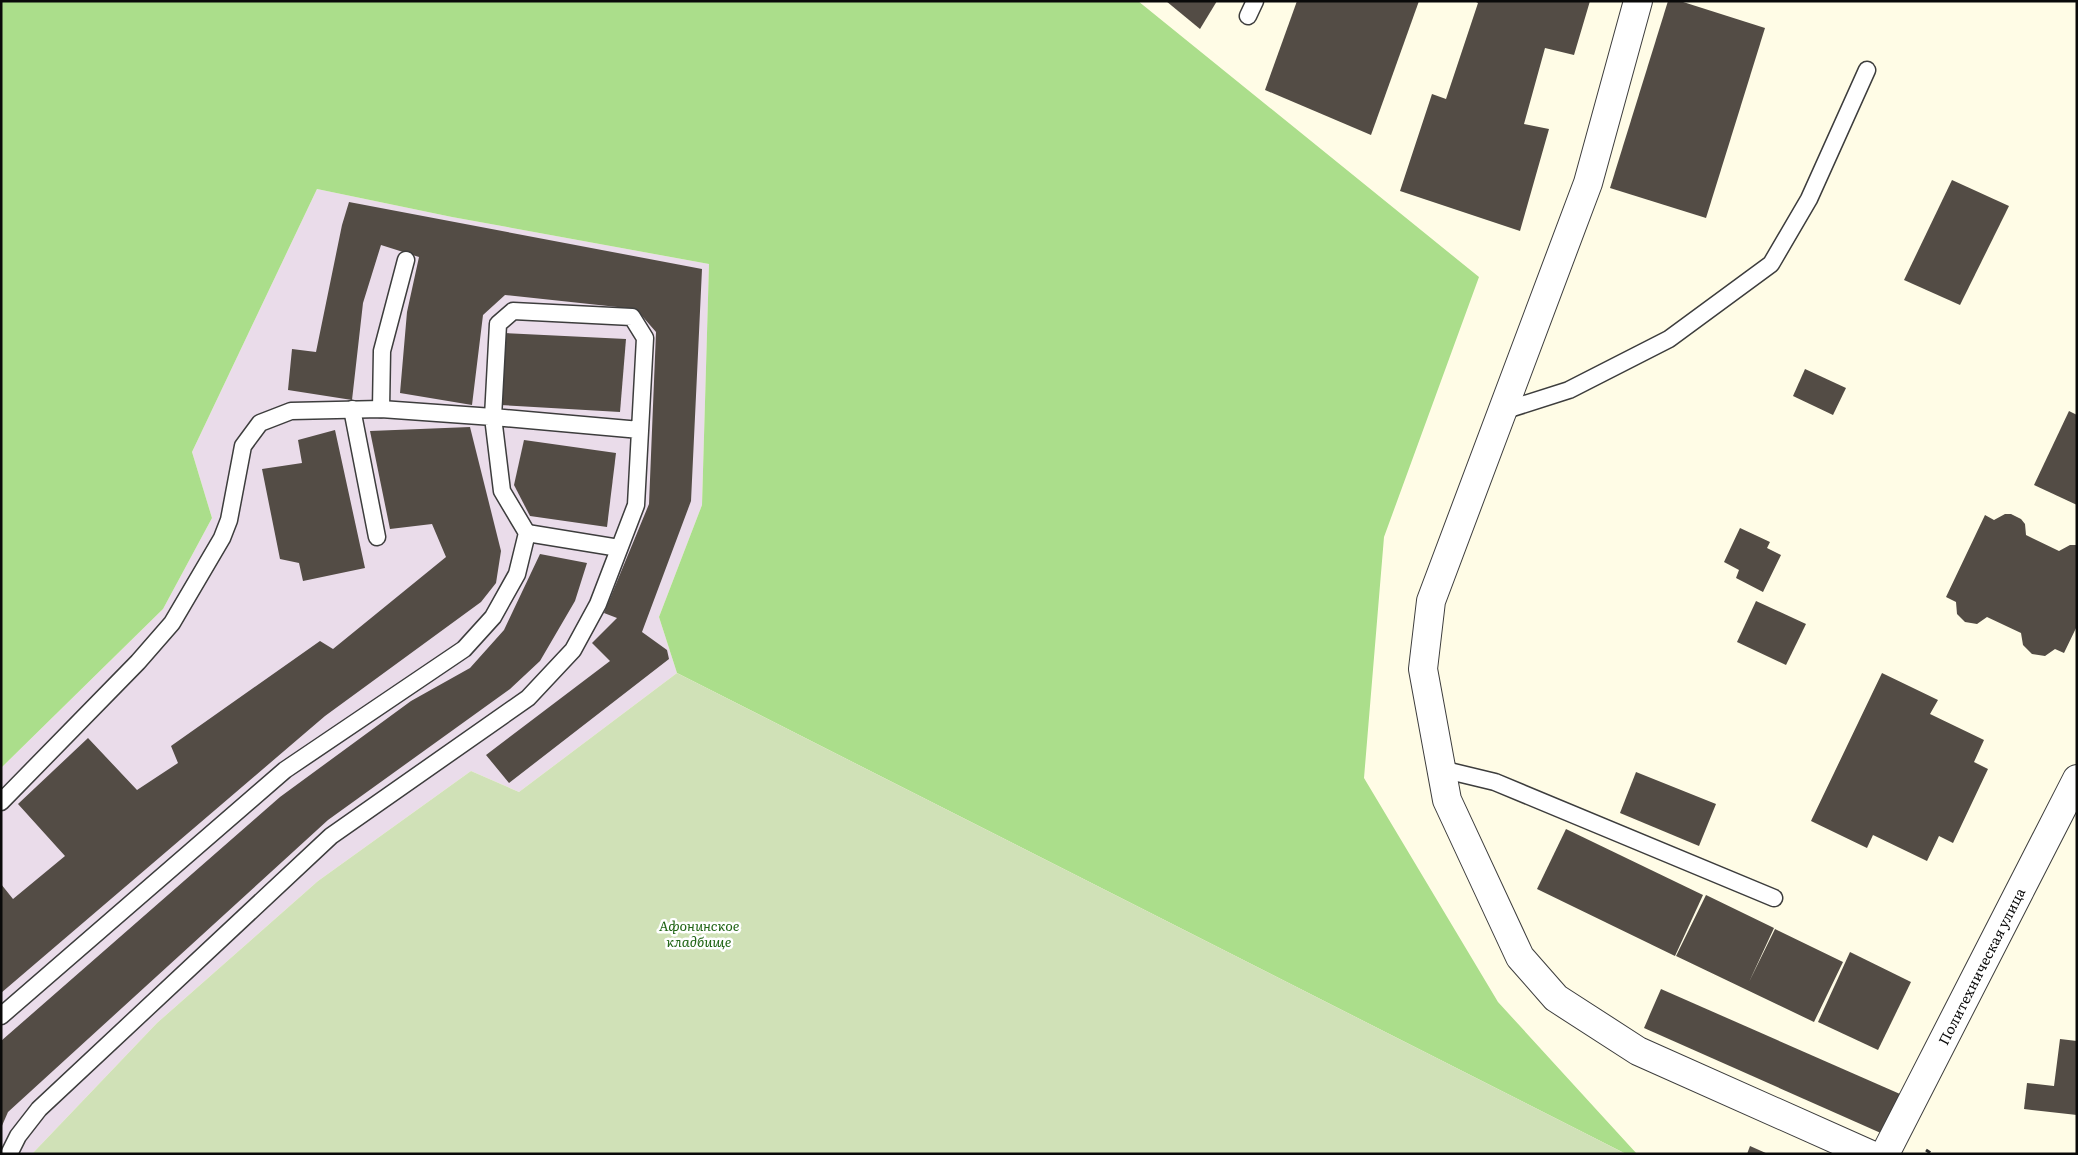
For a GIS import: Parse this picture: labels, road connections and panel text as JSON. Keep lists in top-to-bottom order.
{
  "streets": {
    "street": ["Политехническая улица"]
  },
  "parks": ["Афонинское кладбище"]
}
